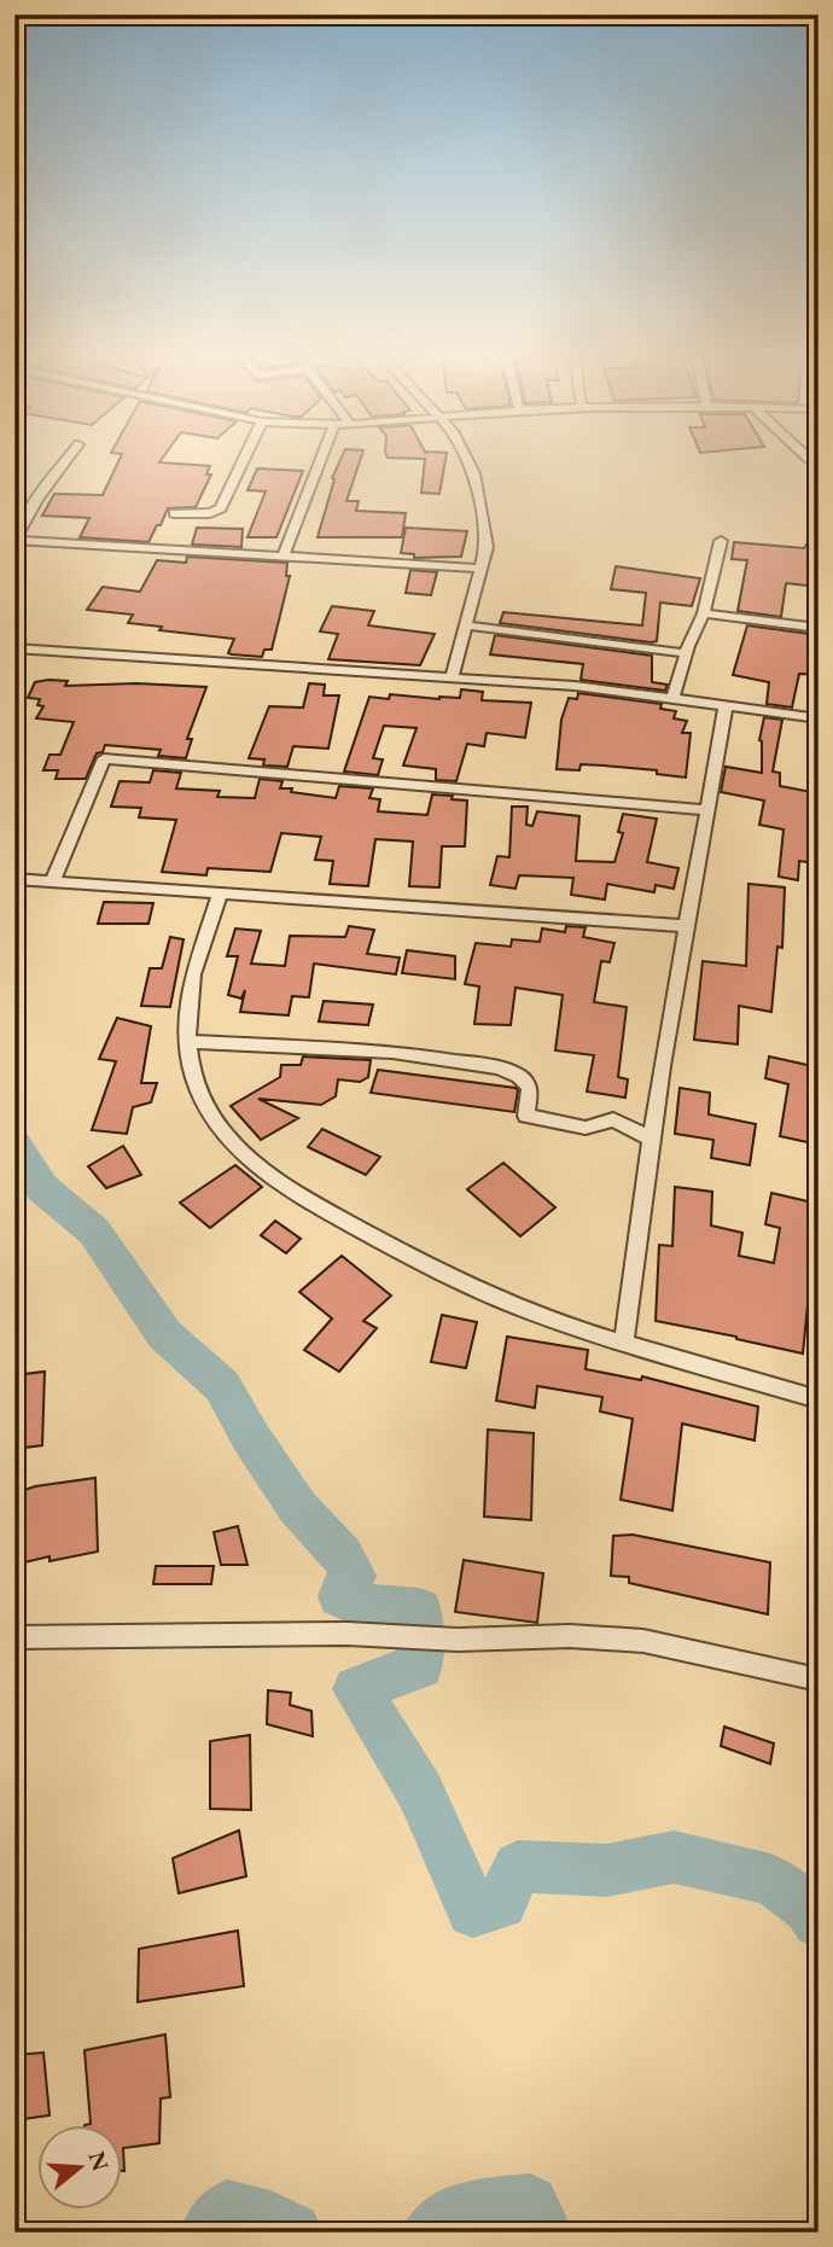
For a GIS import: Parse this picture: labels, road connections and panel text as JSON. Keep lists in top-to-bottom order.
{
  "north": "right"
}
